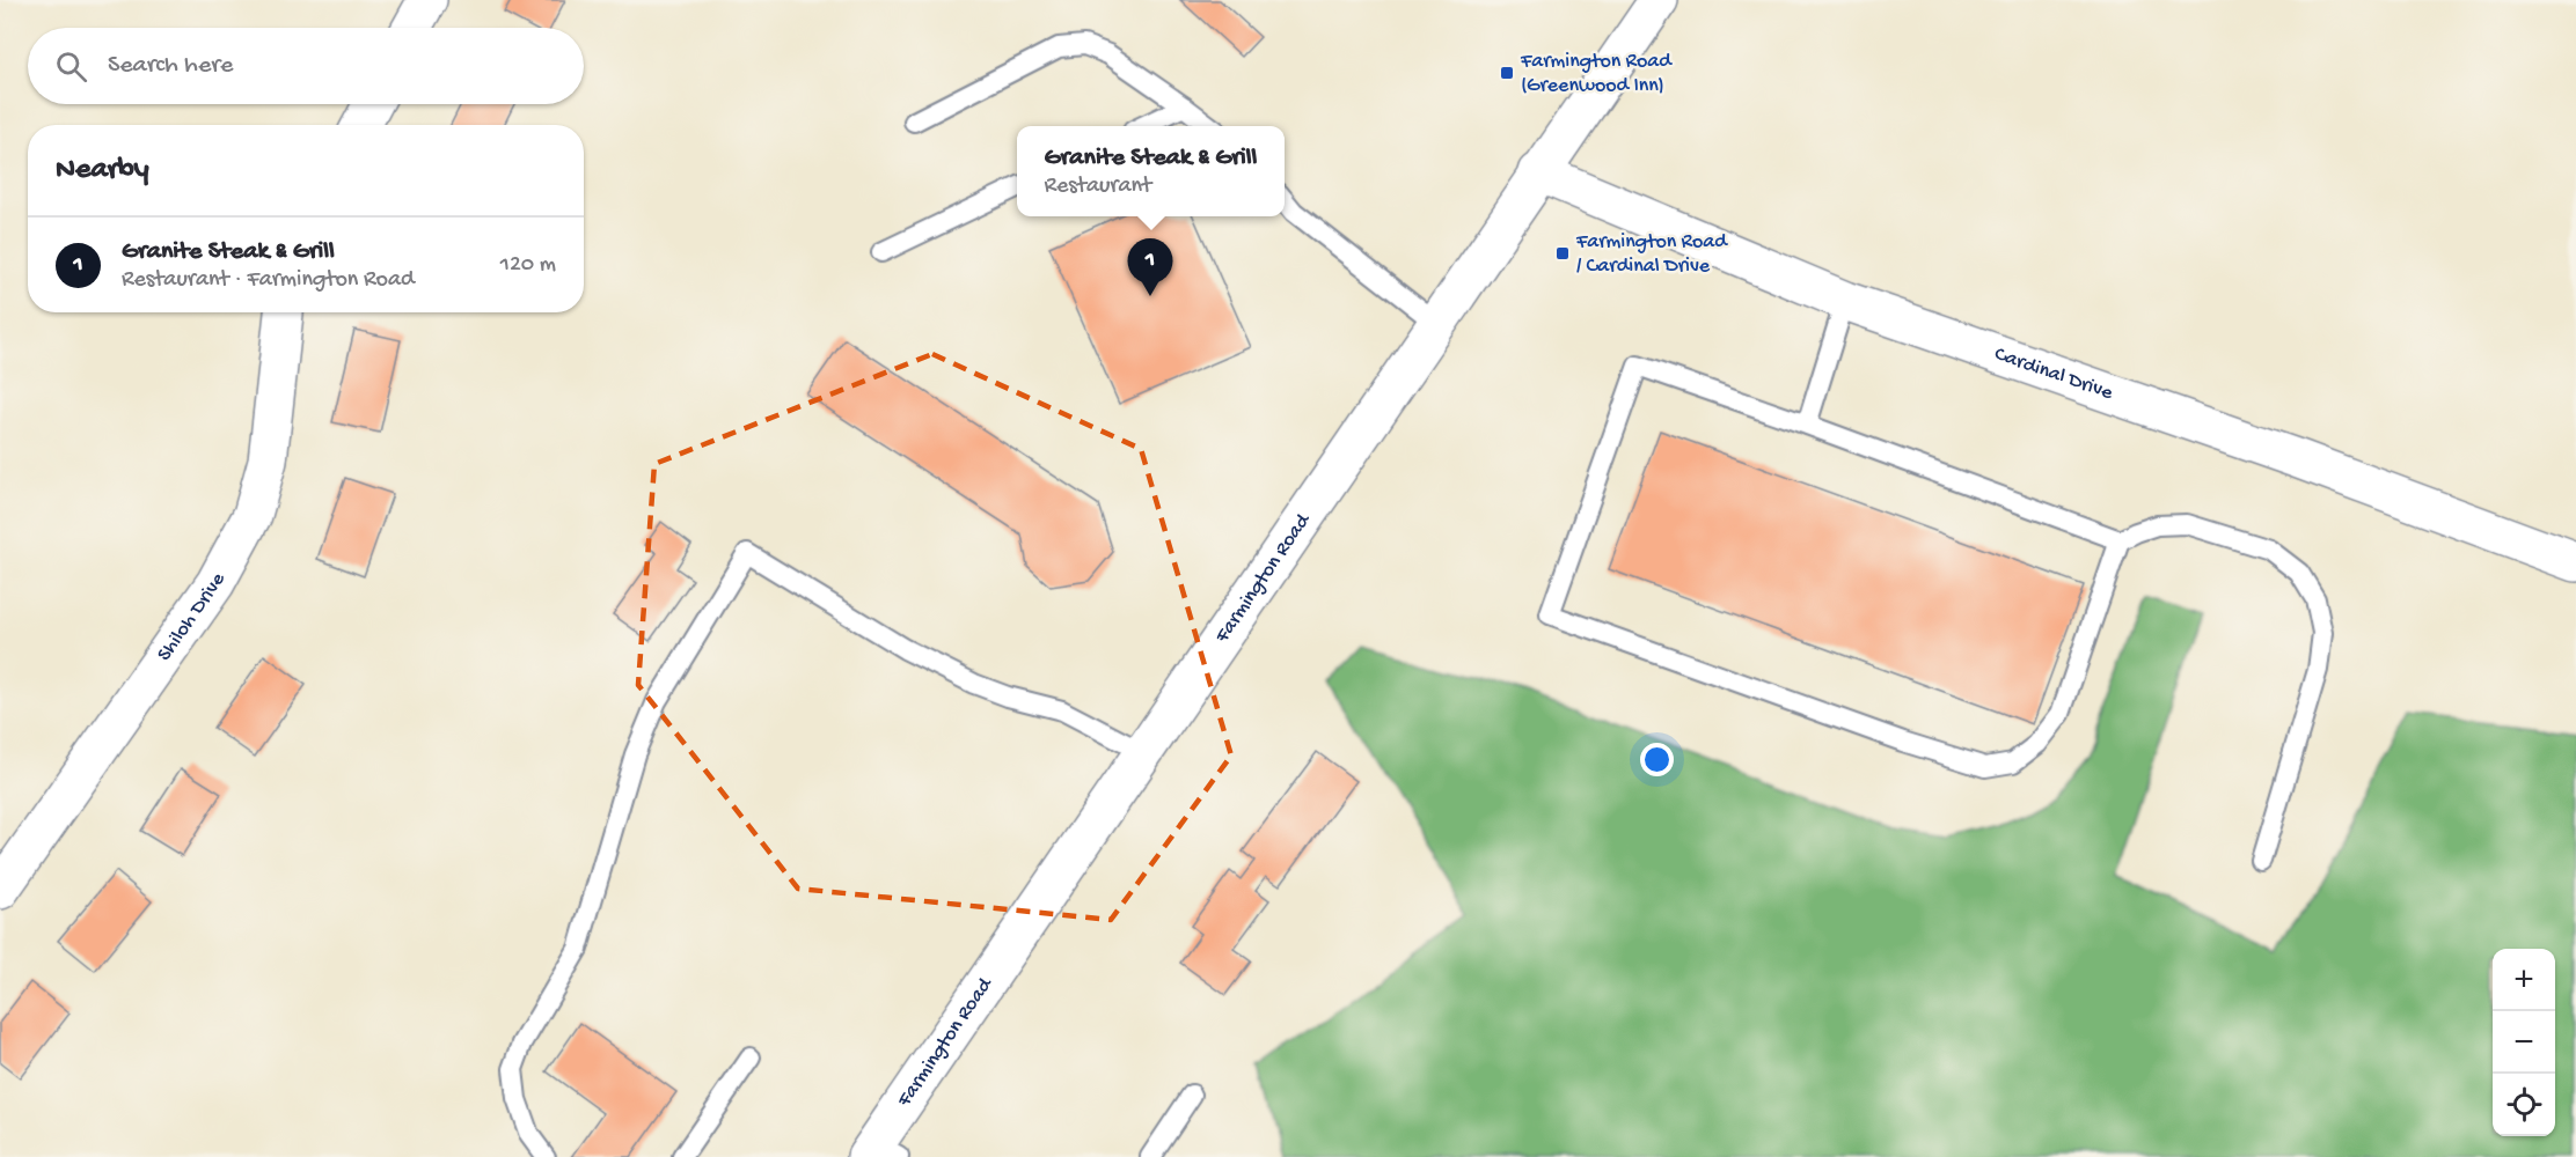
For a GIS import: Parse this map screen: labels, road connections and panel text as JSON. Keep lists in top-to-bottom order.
{
  "streets": {
    "main road": ["Cardinal Drive", "Farmington Road", "Shiloh Drive"]
  },
  "crossings": [
    ["Cardinal Drive", "Farmington Road"]
  ],
  "places": {
    "transit": ["Farmington Road (Greenwood Inn)", "Farmington Road / Cardinal Drive"]
  },
  "page": {
    "search": "Search here",
    "heading": "Nearby",
    "popup": ["Granite Steak & Grill", "Restaurant"],
    "list": [
      {
        "mark": "1",
        "name": "Granite Steak & Grill",
        "note": "Restaurant · Farmington Road",
        "value": "120 m"
      }
    ],
    "pins": "1",
    "map_buttons": ["+", "−"]
  }
}
